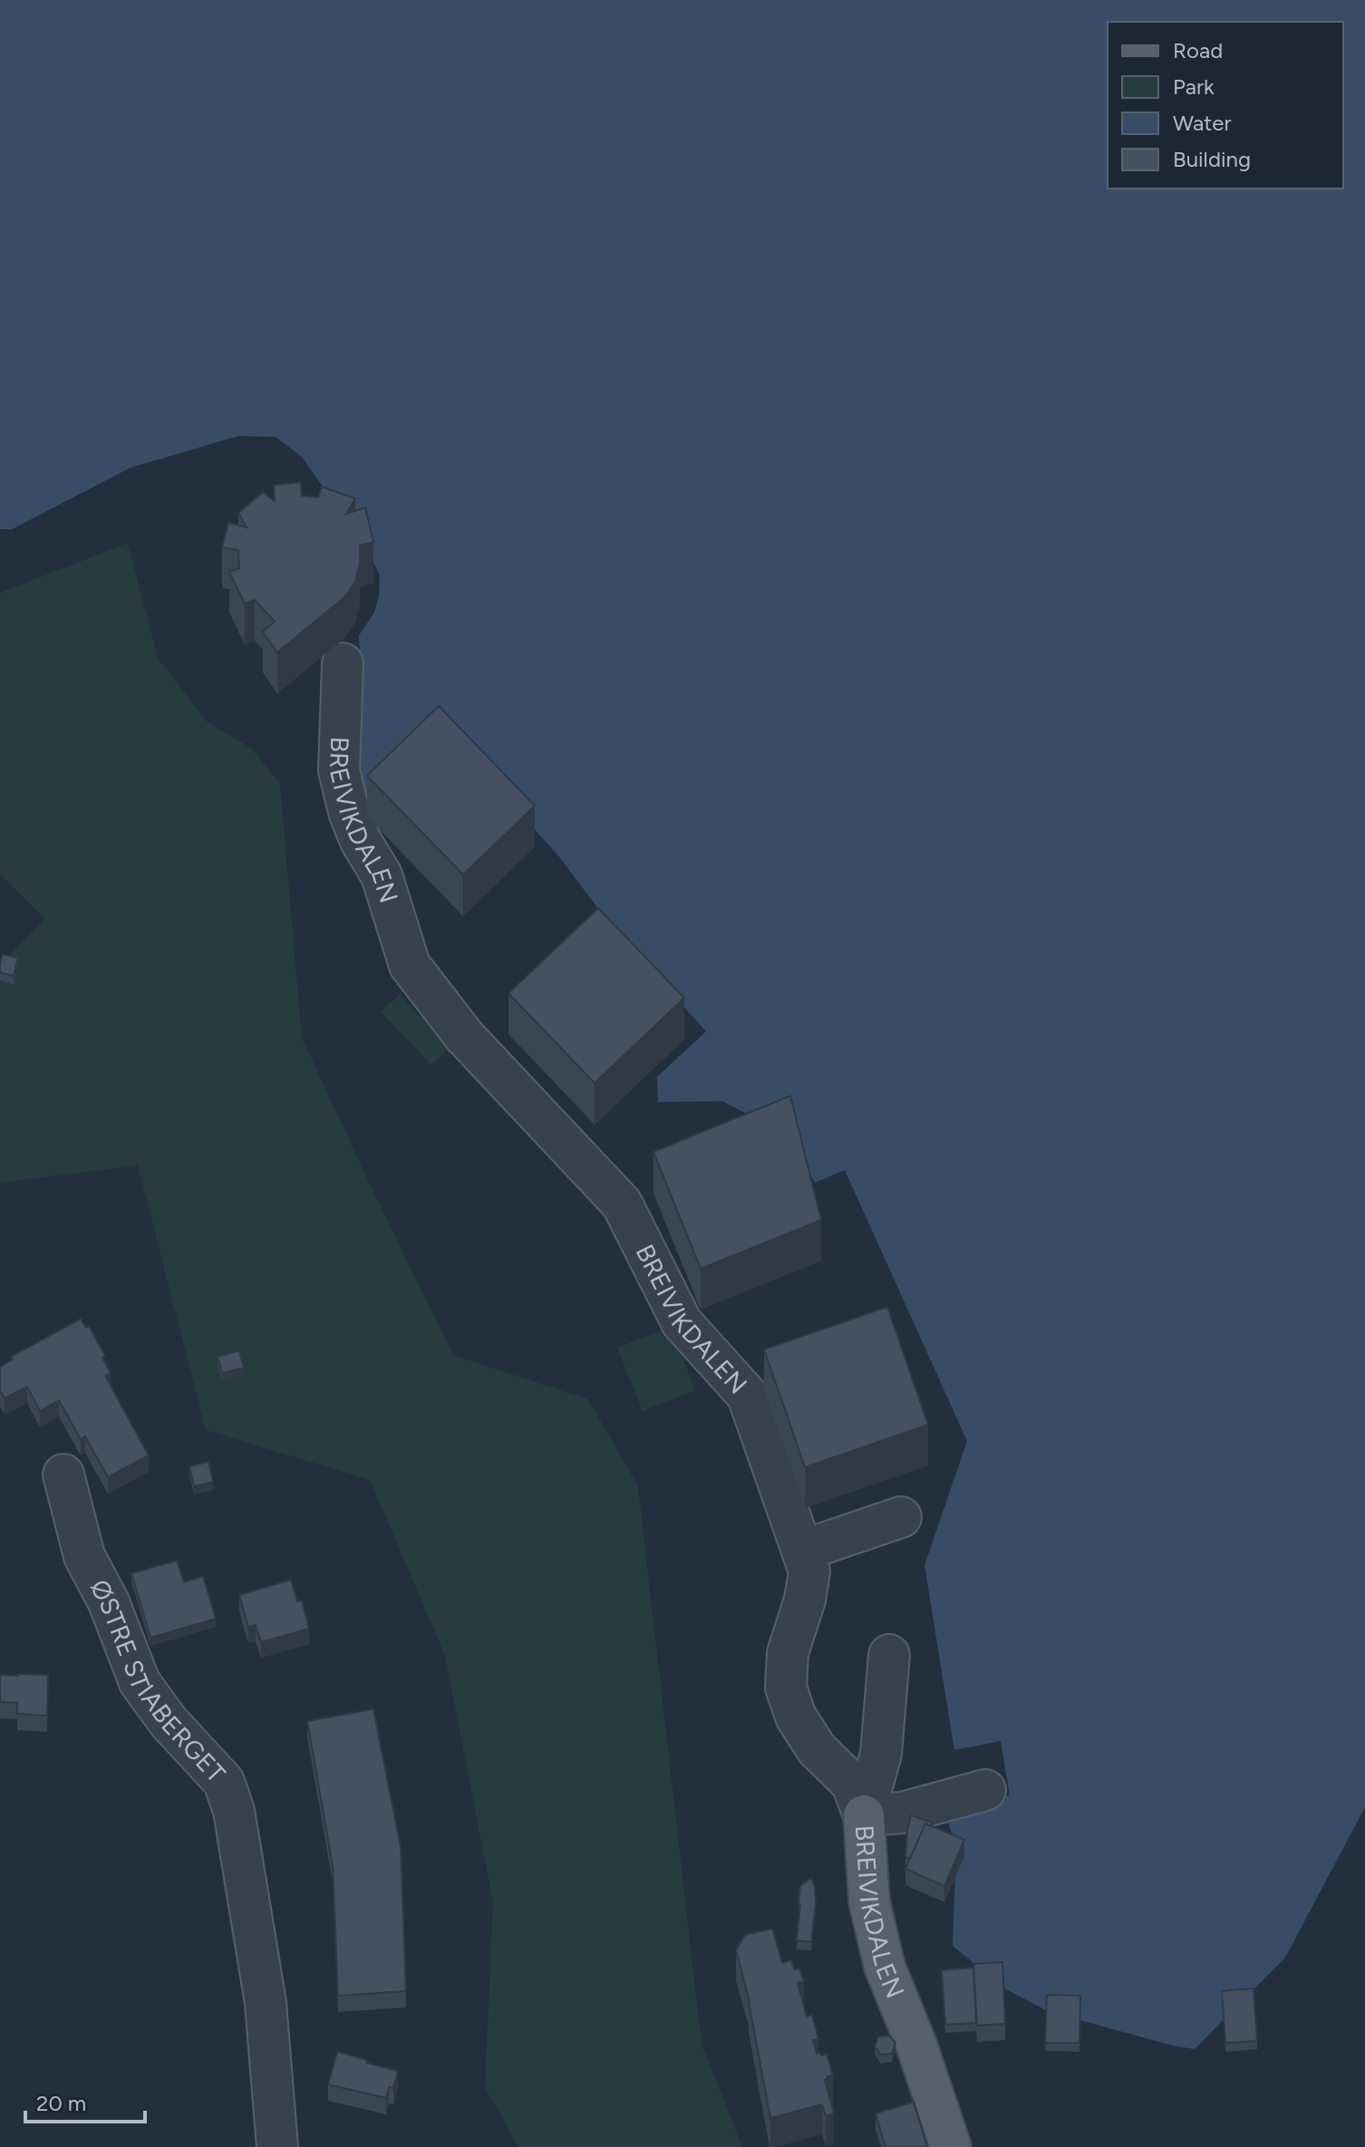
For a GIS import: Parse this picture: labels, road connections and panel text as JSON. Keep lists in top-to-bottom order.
{
  "streets": {
    "main road": ["BREIVIKDALEN"],
    "street": ["ØSTRE STIABERGET"]
  },
  "legend": [
    "Road",
    "Park",
    "Water",
    "Building"
  ],
  "scale_bar": "20 m"
}
